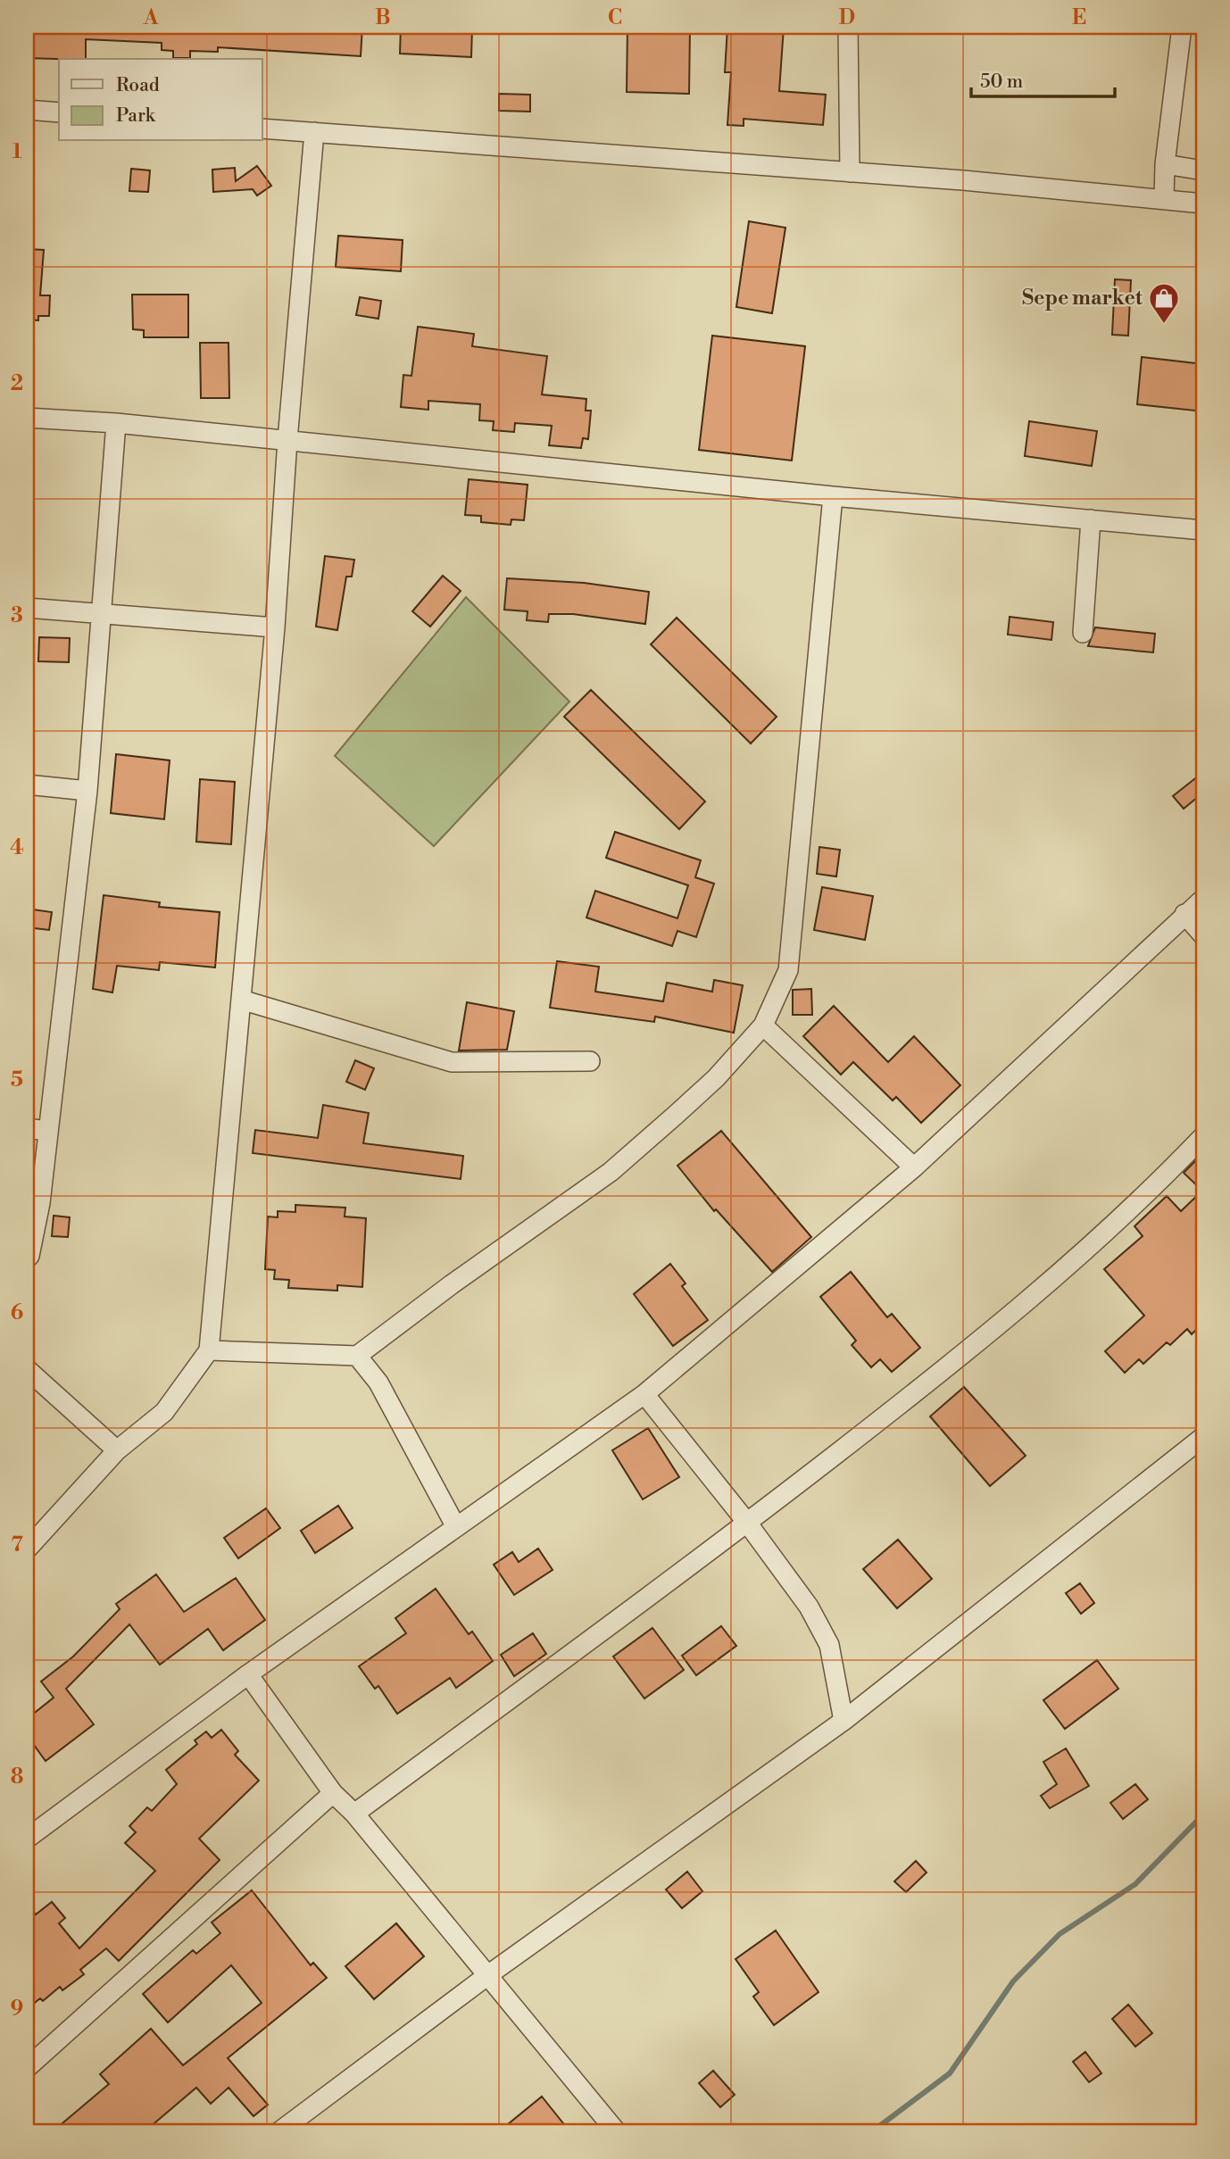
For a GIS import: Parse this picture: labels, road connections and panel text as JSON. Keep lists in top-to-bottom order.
{
  "places": {
    "shop": ["Sepe market"]
  },
  "legend": ["Road", "Park"],
  "scale_bar": "50 m",
  "grid": {
    "columns": [
      "A",
      "B",
      "C",
      "D",
      "E"
    ],
    "rows": [
      "1",
      "2",
      "3",
      "4",
      "5",
      "6",
      "7",
      "8",
      "9"
    ]
  }
}
